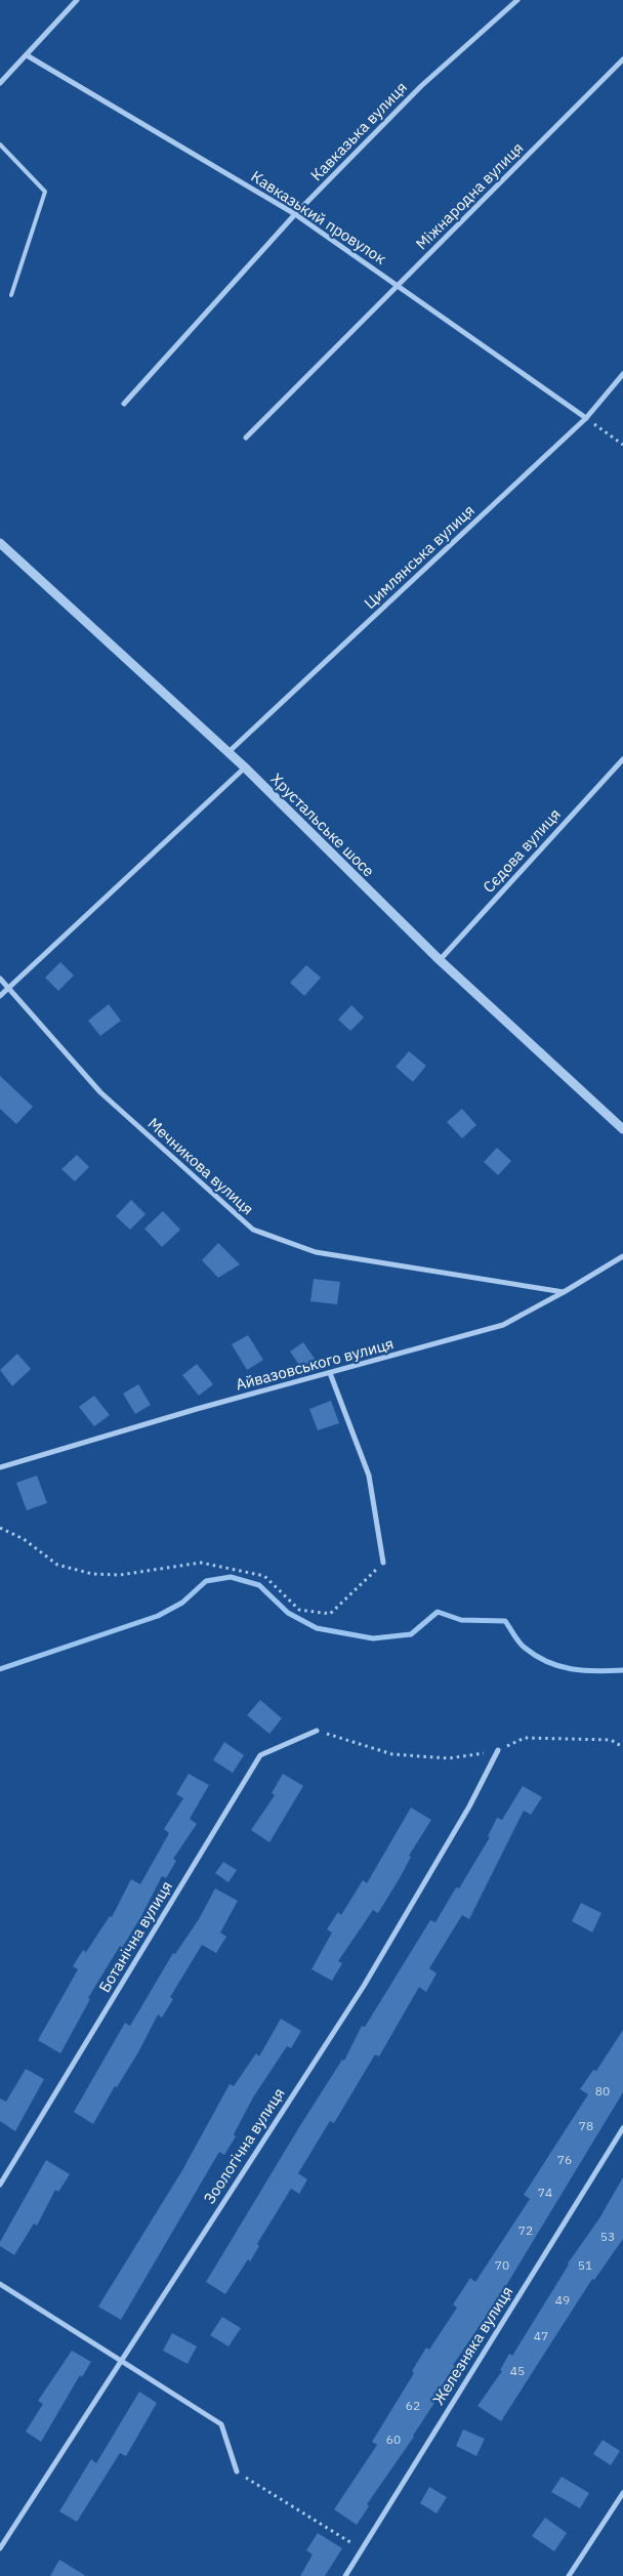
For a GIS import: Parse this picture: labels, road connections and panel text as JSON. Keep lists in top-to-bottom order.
{
  "streets": {
    "street": [
      "Кавказька вулиця",
      "Міжнародна вулиця",
      "Кавказький провулок",
      "Цимлянська вулиця",
      "Хрустальське шосе",
      "Сєдова вулиця",
      "Мечникова вулиця",
      "Айвазовського вулиця",
      "Ботанічна вулиця",
      "Зоологічна вулиця",
      "Железняка вулиця"
    ]
  },
  "crossings": [
    ["Кавказька вулиця", "Кавказький провулок"],
    ["Міжнародна вулиця", "Кавказький провулок"],
    ["Кавказький провулок", "Цимлянська вулиця"],
    ["Цимлянська вулиця", "Хрустальське шосе"],
    ["Хрустальське шосе", "Сєдова вулиця"],
    ["Мечникова вулиця", "Айвазовського вулиця"]
  ],
  "house_numbers": [
    "80",
    "78",
    "76",
    "74",
    "72",
    "53",
    "70",
    "51",
    "49",
    "47",
    "45",
    "62",
    "60"
  ]
}
